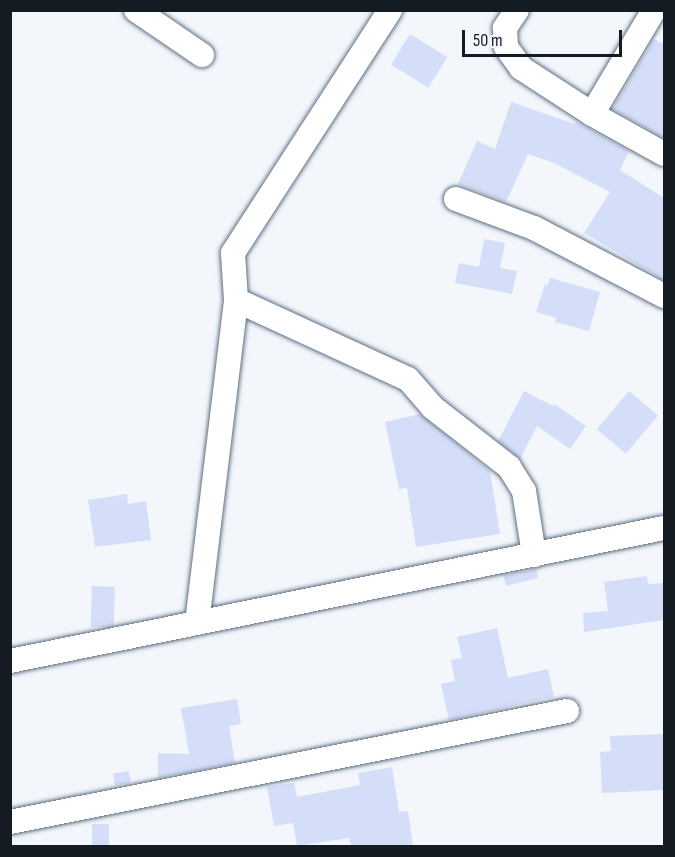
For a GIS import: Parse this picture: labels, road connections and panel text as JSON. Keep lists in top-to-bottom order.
{
  "scale_bar": "50 m"
}
